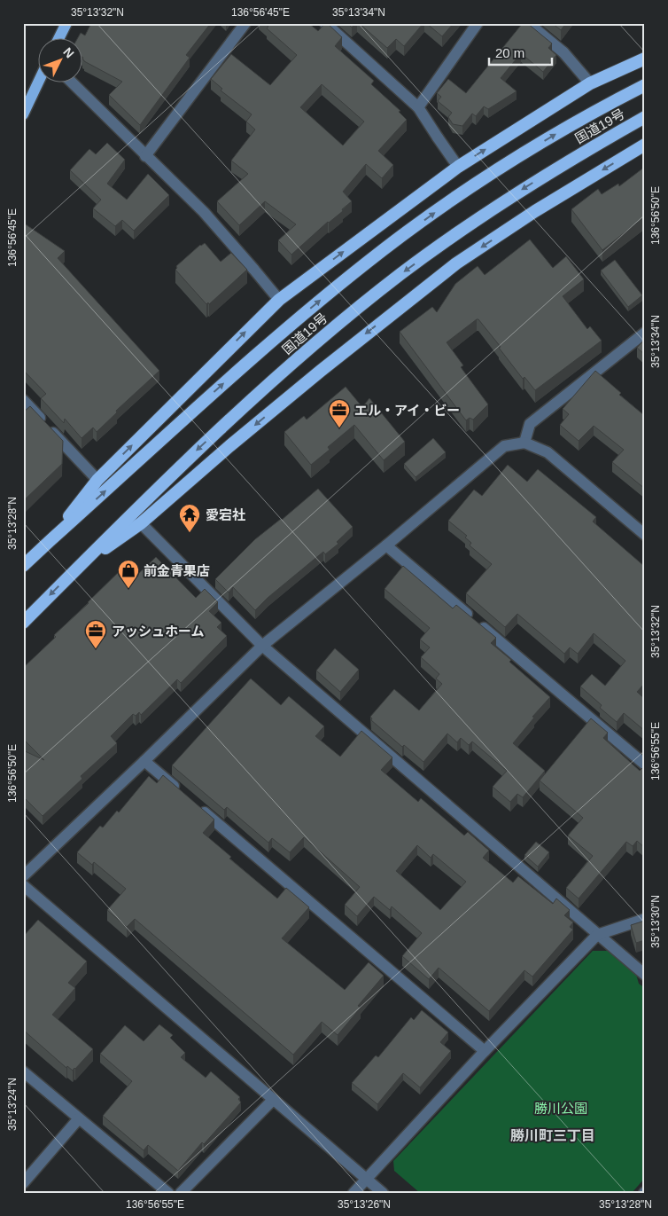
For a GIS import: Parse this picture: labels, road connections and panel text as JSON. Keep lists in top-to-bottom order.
{
  "streets": {
    "highway": ["国道19号"]
  },
  "districts": ["勝川町三丁目"],
  "parks": ["勝川公園"],
  "places": {
    "office": ["エル・アイ・ビー", "アッシュホーム"],
    "temple": ["愛宕社"],
    "shop": ["前金青果店"]
  },
  "scale_bar": "20 m",
  "north": "top right",
  "coordinates": [
    "35°13'32\"N",
    "136°56'45\"E",
    "35°13'34\"N",
    "136°56'50\"E",
    "35°13'28\"N",
    "136°56'55\"E",
    "35°13'30\"N",
    "35°13'24\"N",
    "35°13'26\"N"
  ]
}
